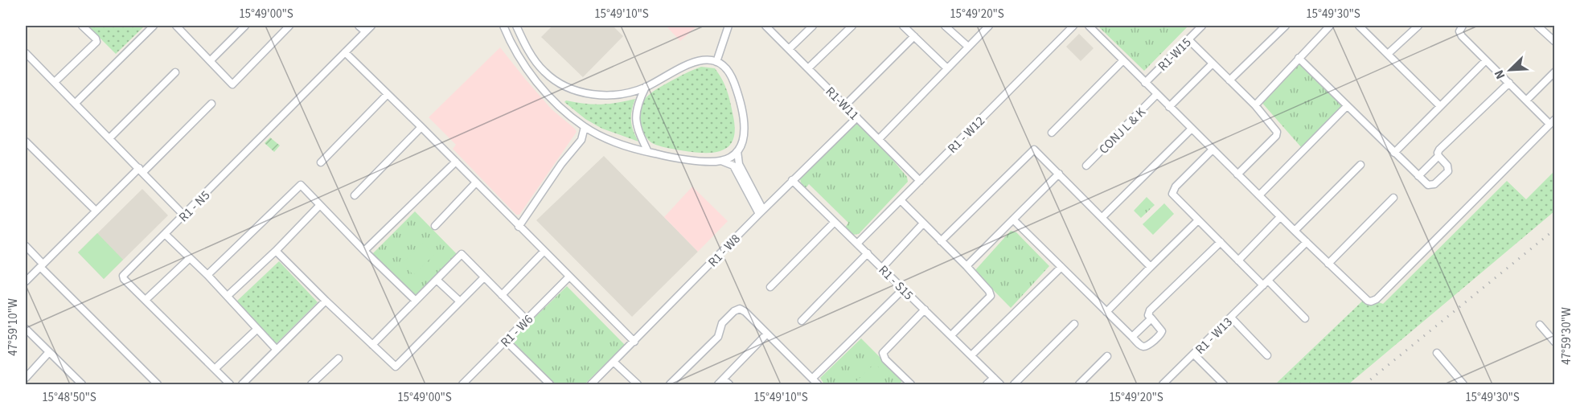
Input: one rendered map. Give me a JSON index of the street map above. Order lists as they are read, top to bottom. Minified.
{"streets":{"street":["R1-W15","R1-W11","CONJ L & K","R1 - W12","R1 - N5","R1 - W8","R1 - S15","R1 - W6","R1 - W13"]},"crossings":[["R1-W11","R1 - W12"],["R1-W11","R1 - W8"],["R1 - W12","R1 - S15"],["R1 - W8","R1 - S15"]],"north":"bottom left","coordinates":["15°49'00\"S","15°49'10\"S","15°49'20\"S","15°49'30\"S","47°59'10\"W","47°59'30\"W","15°48'50\"S"]}
